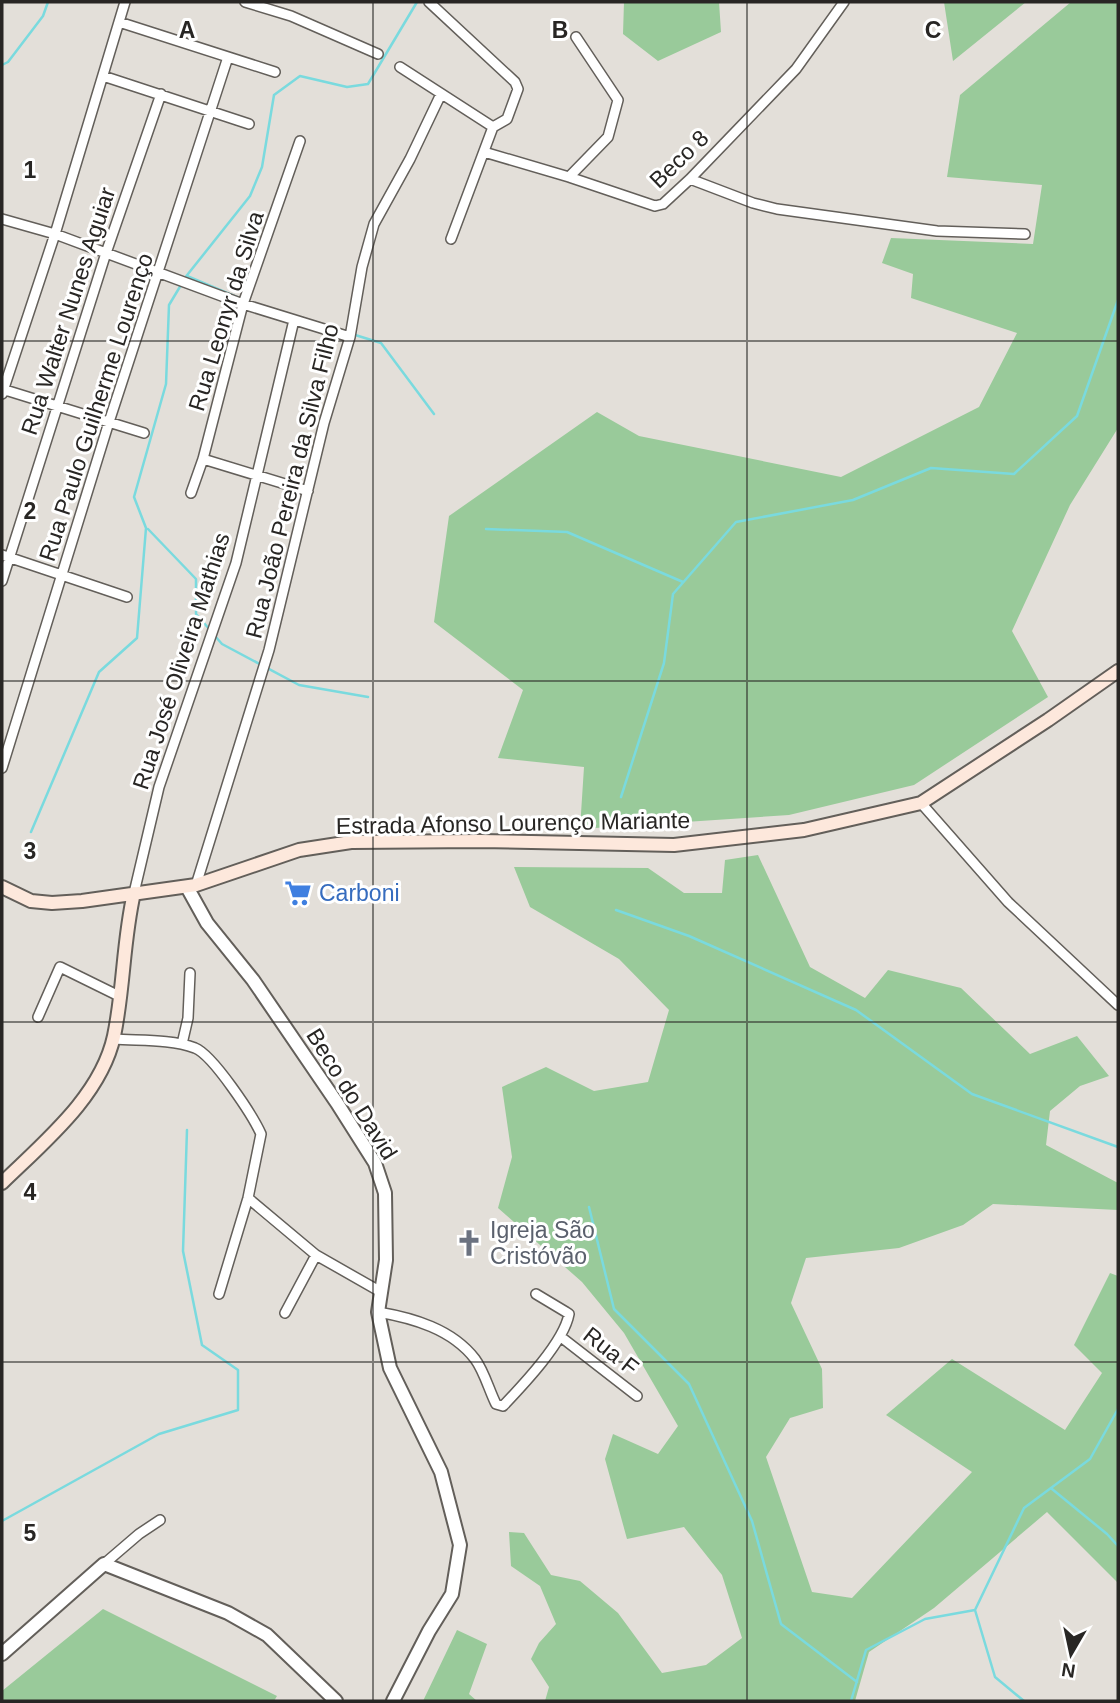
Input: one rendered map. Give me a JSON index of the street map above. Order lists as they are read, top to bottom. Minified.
{"streets":{"main road":["Estrada Afonso Lourenço Mariante"],"street":["Beco 8","Rua Walter Nunes Aguiar","Rua Leonyr da Silva","Rua Paulo Guilherme Lourenço","Rua João Pereira da Silva Filho","Rua José Oliveira Mathias","Beco do David","Rua F"]},"crossings":[["Rua João Pereira da Silva Filho","Estrada Afonso Lourenço Mariante"],["Rua João Pereira da Silva Filho","Beco do David"],["Rua José Oliveira Mathias","Estrada Afonso Lourenço Mariante"],["Estrada Afonso Lourenço Mariante","Beco do David"]],"places":{"supermarket":["Carboni"],"church":["Igreja São Cristóvão"]},"north":"bottom","grid":{"columns":["A","B","C"],"rows":["1","2","3","4","5"]}}
